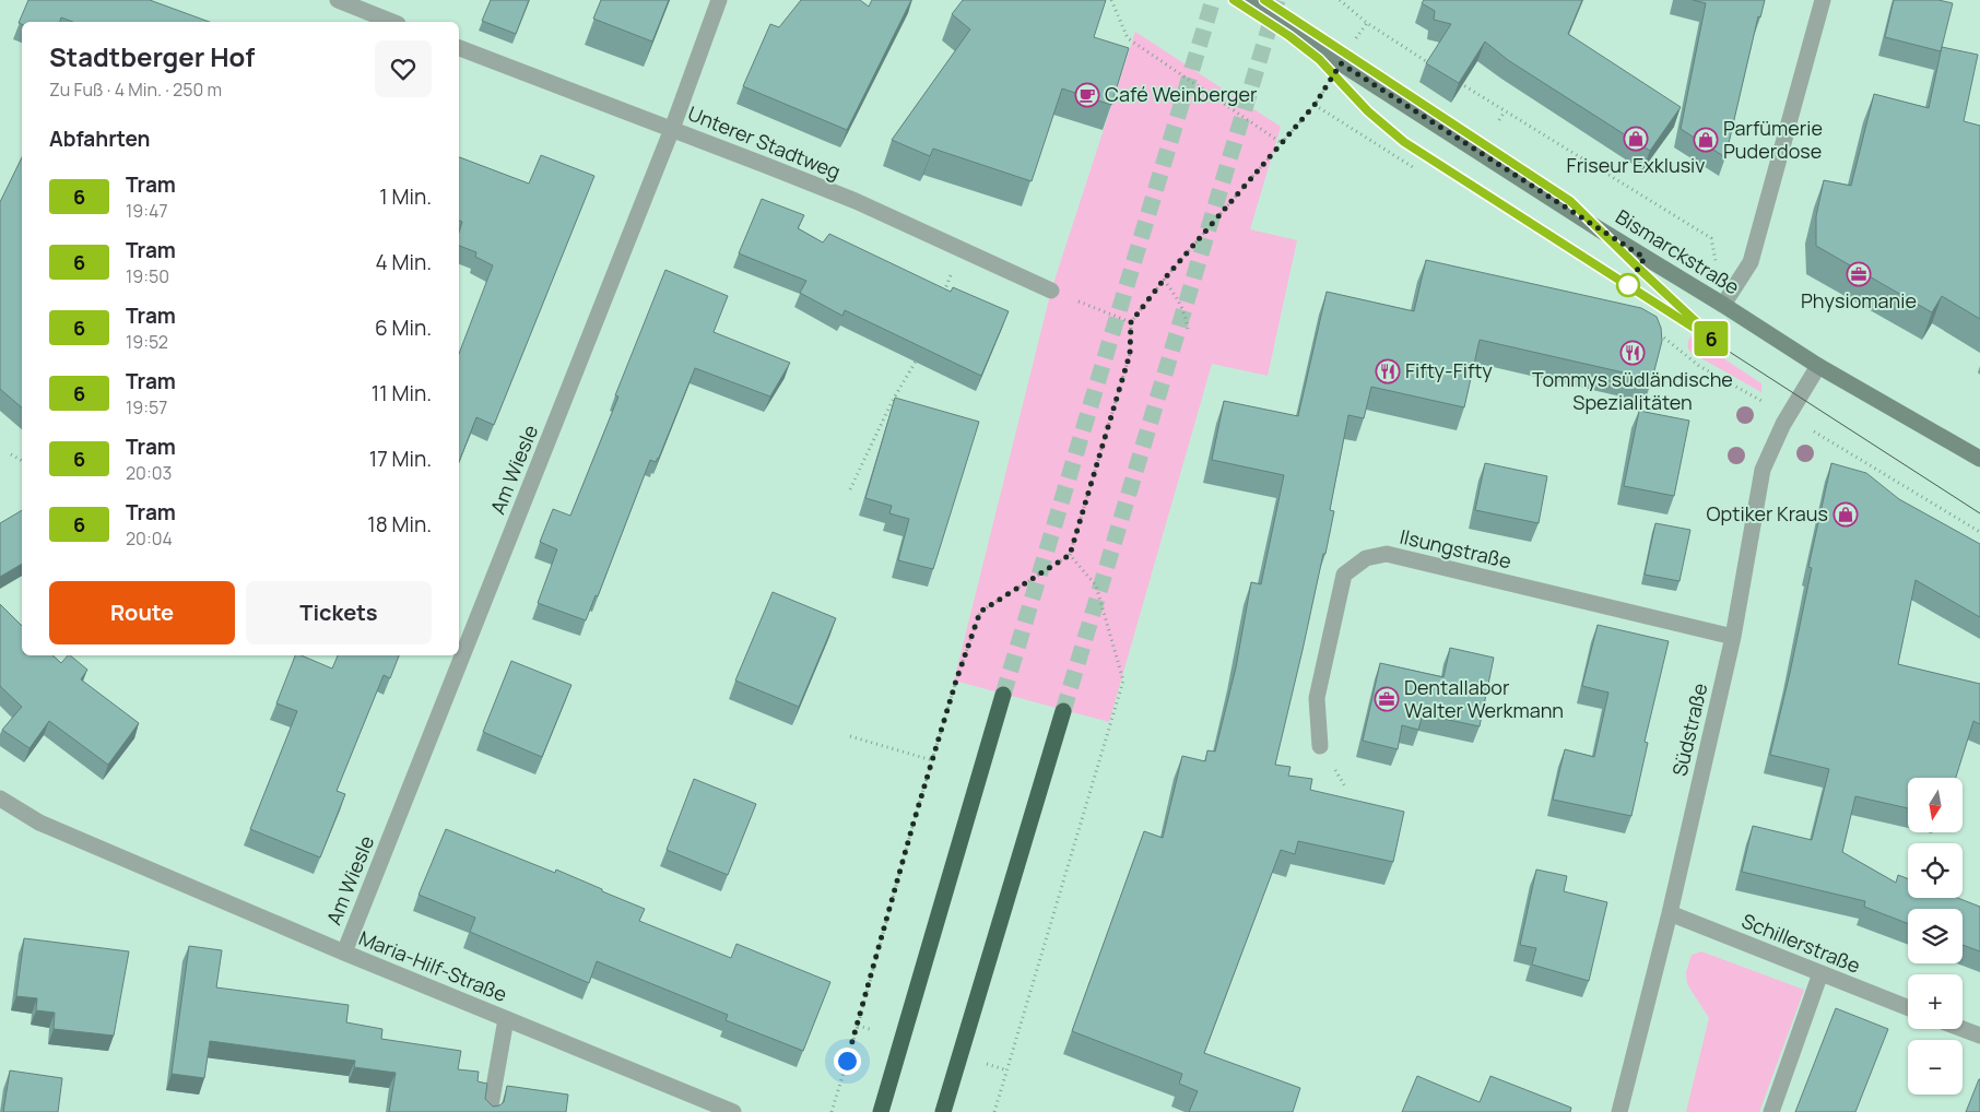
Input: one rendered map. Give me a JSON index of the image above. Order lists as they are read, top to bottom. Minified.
{"streets":{"street":["Unterer Stadtweg","Bismarckstraße","Am Wiesle","Ilsungstraße","Südstraße","Schillerstraße","Maria-Hilf-Straße"]},"crossings":[["Unterer Stadtweg","Am Wiesle"],["Bismarckstraße","Südstraße"],["Am Wiesle","Maria-Hilf-Straße"],["Ilsungstraße","Südstraße"],["Südstraße","Schillerstraße"]],"places":{"cafe":["Café Weinberger"],"shop":["Friseur Exklusiv","Parfümerie Puderdose","Optiker Kraus"],"office":["Physiomanie","Dentallabor Walter Werkmann"],"restaurant":["Tommys südländische Spezialitäten","Fifty-Fifty"]},"lines":["tram line 6"],"north":"bottom","page":{"on_map":"6","heading":[["Stadtberger Hof","Zu Fuß · 4 Min. · 250 m"],"Abfahrten"],"list":[{"mark":"6","name":"Tram","note":"19:47","value":"1 Min."},{"mark":"6","name":"Tram","note":"19:50","value":"4 Min."},{"mark":"6","name":"Tram","note":"19:52","value":"6 Min."},{"mark":"6","name":"Tram","note":"19:57","value":"11 Min."},{"mark":"6","name":"Tram","note":"20:03","value":"17 Min."},{"mark":"6","name":"Tram","note":"20:04","value":"18 Min."}],"buttons":["Route","Tickets"],"map_buttons":["+","−"]}}
